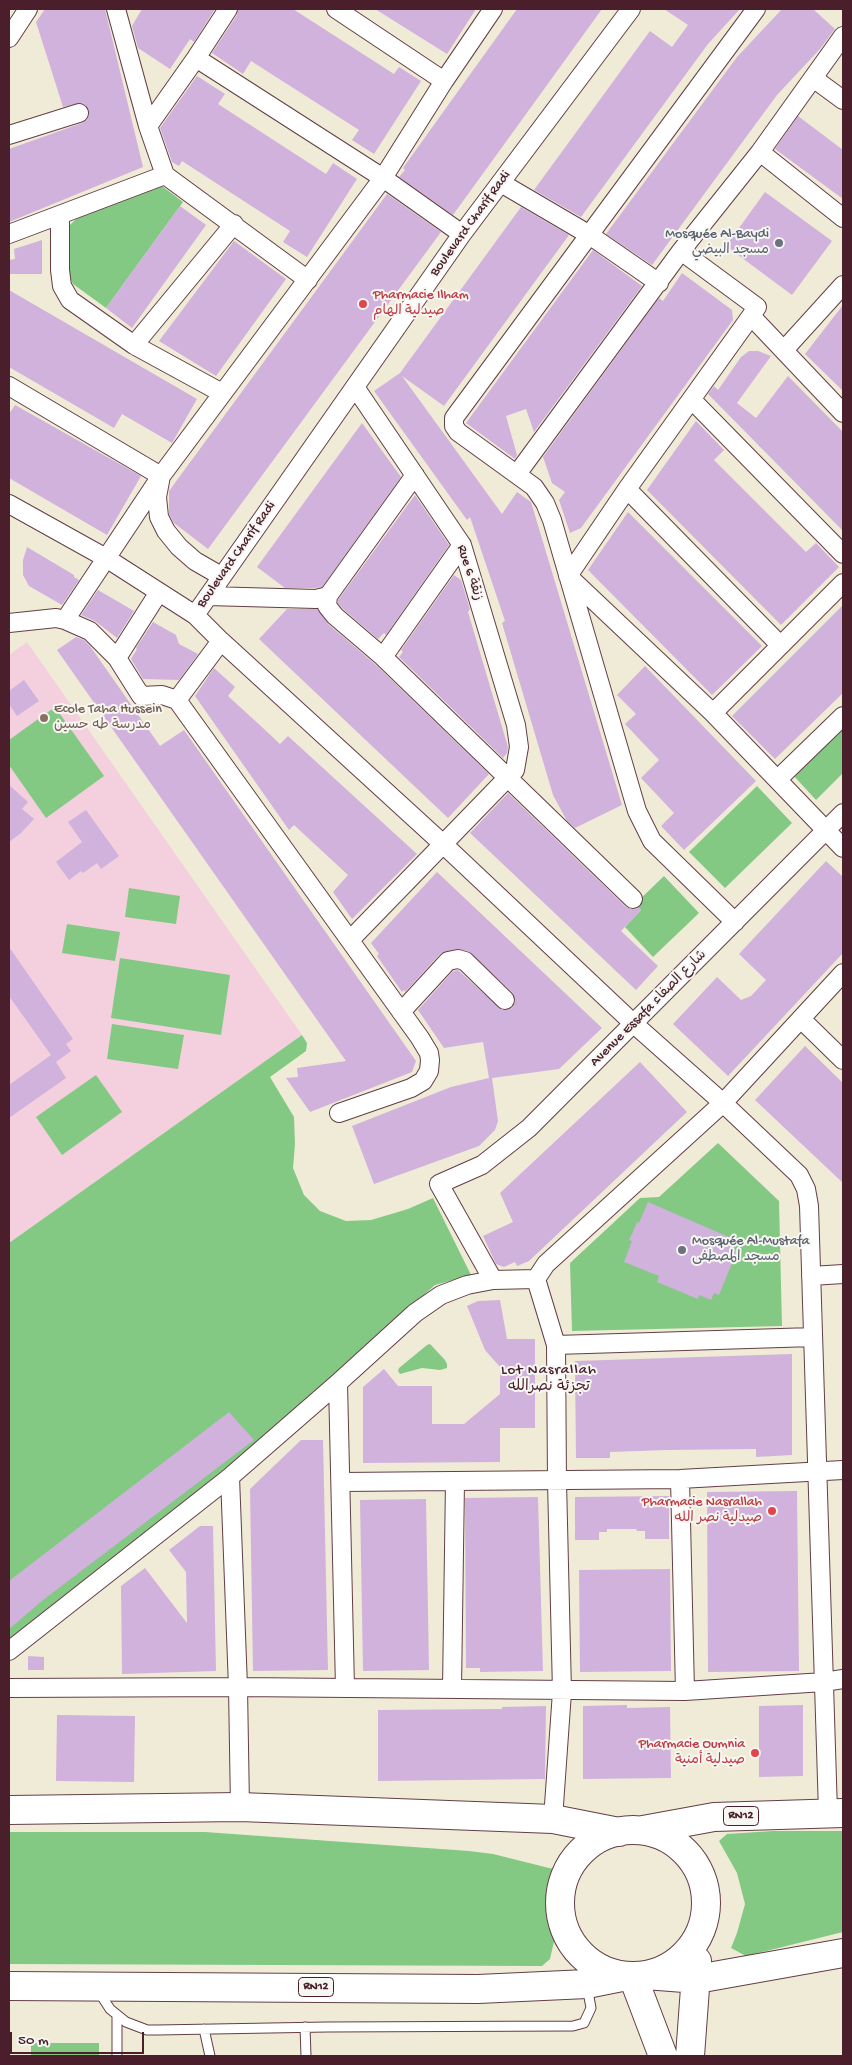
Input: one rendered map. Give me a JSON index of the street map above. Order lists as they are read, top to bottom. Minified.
{"streets":{"main road":["RN12"],"street":["Boulevard Charif Radi","Rue 6 زنقة","Avenue Essafa شارع الصفاء"]},"crossings":[["Boulevard Charif Radi","Rue 6 زنقة"]],"districts":["Lot Nasrallah تجزئة نصرالله"],"places":["Mosquée Al-Baydi مسجد البيضي","Pharmacie Ilham صيدلية الهام","Ecole Taha Hussein مدرسة طه حسين","Mosquée Al-Mustafa مسجد المصطفى","Pharmacie Nasrallah صيدلية نصر الله","Pharmacie Oumnia صيدلية أمنية"],"scale_bar":"50 m"}
